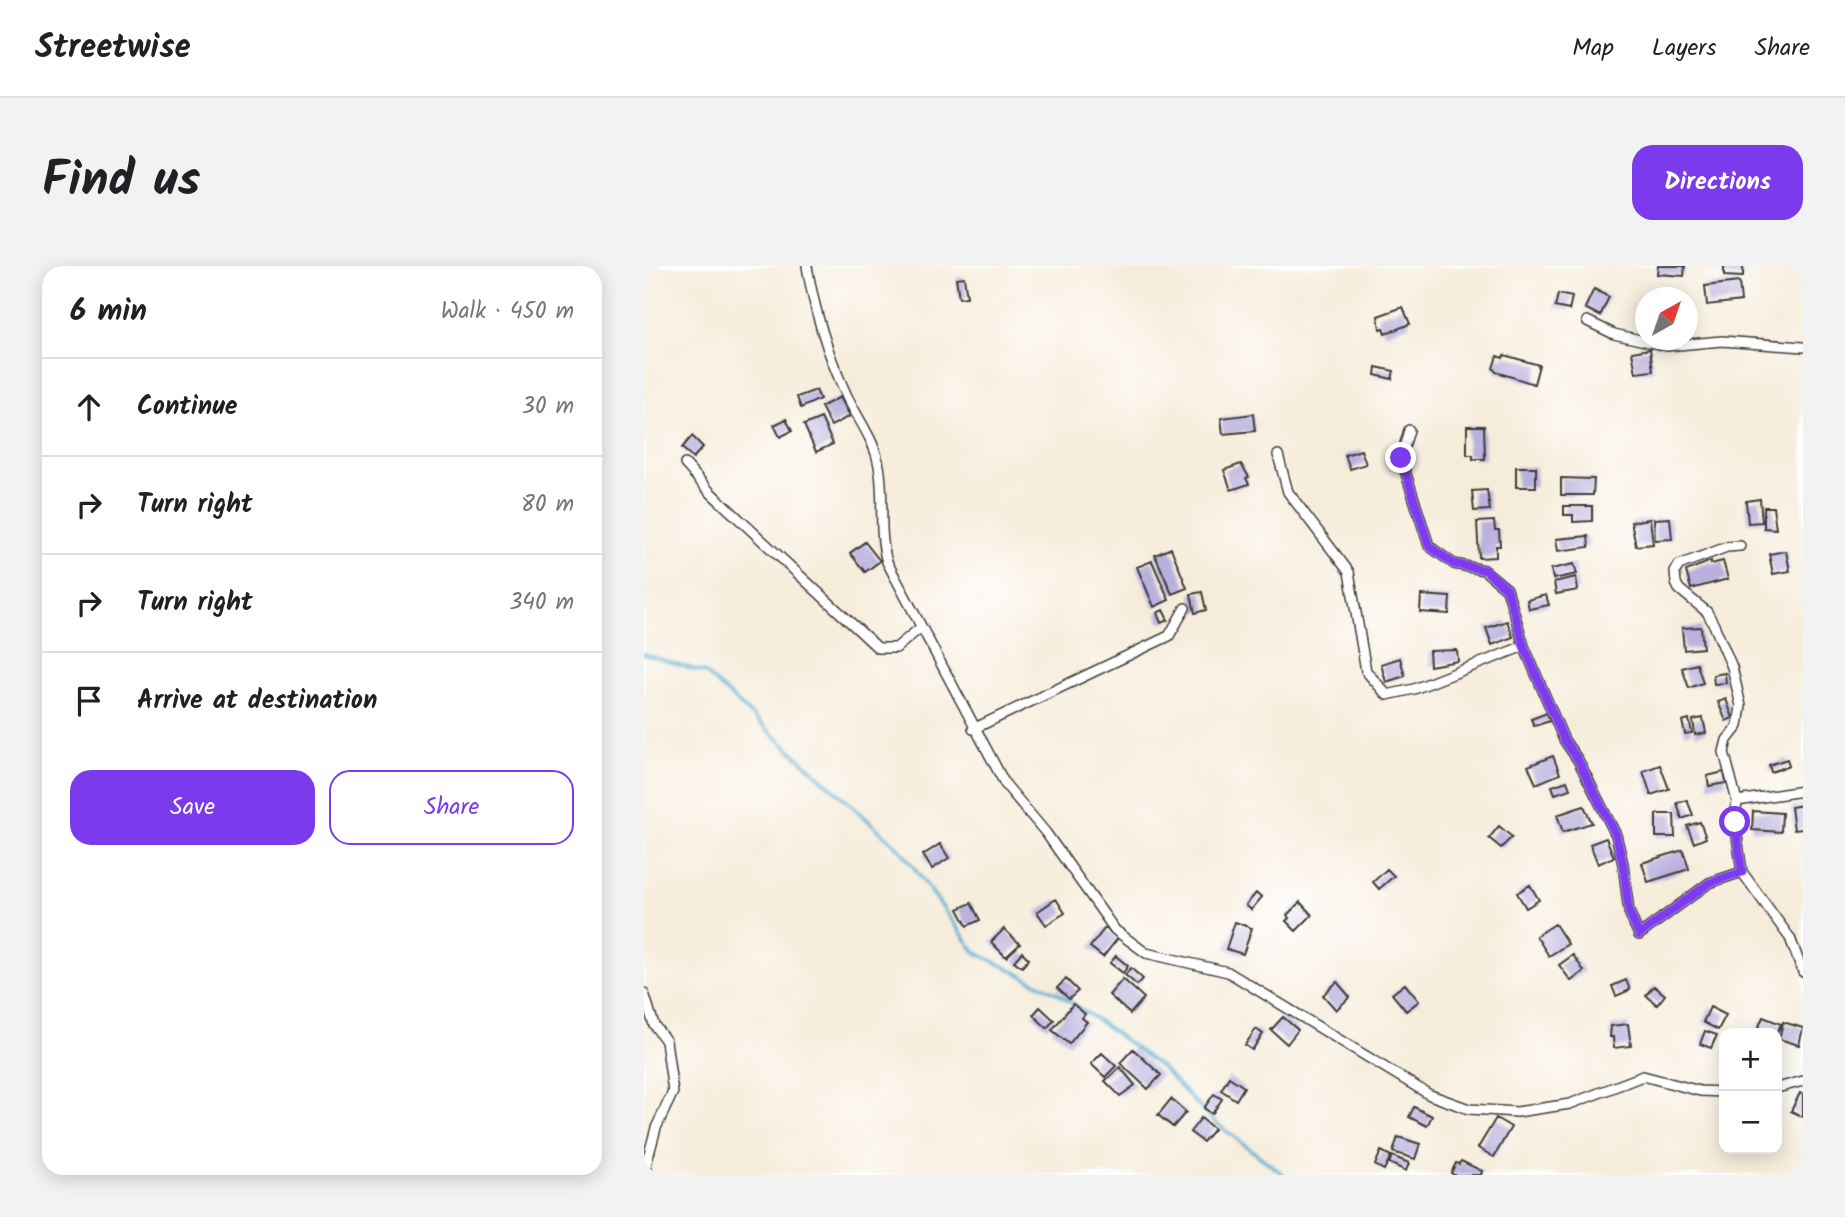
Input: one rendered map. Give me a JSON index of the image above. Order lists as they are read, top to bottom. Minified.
{"north":"top right","page":{"header":"Streetwise","nav":["Map","Layers","Share"],"title":"Find us","buttons":["Directions",["Save","Share"]],"heading":["6 min","Walk · 450 m"],"list":[["Continue","30 m"],["Turn right","80 m"],["Turn right","340 m"],"Arrive at destination"],"map_buttons":["+","−"]}}
